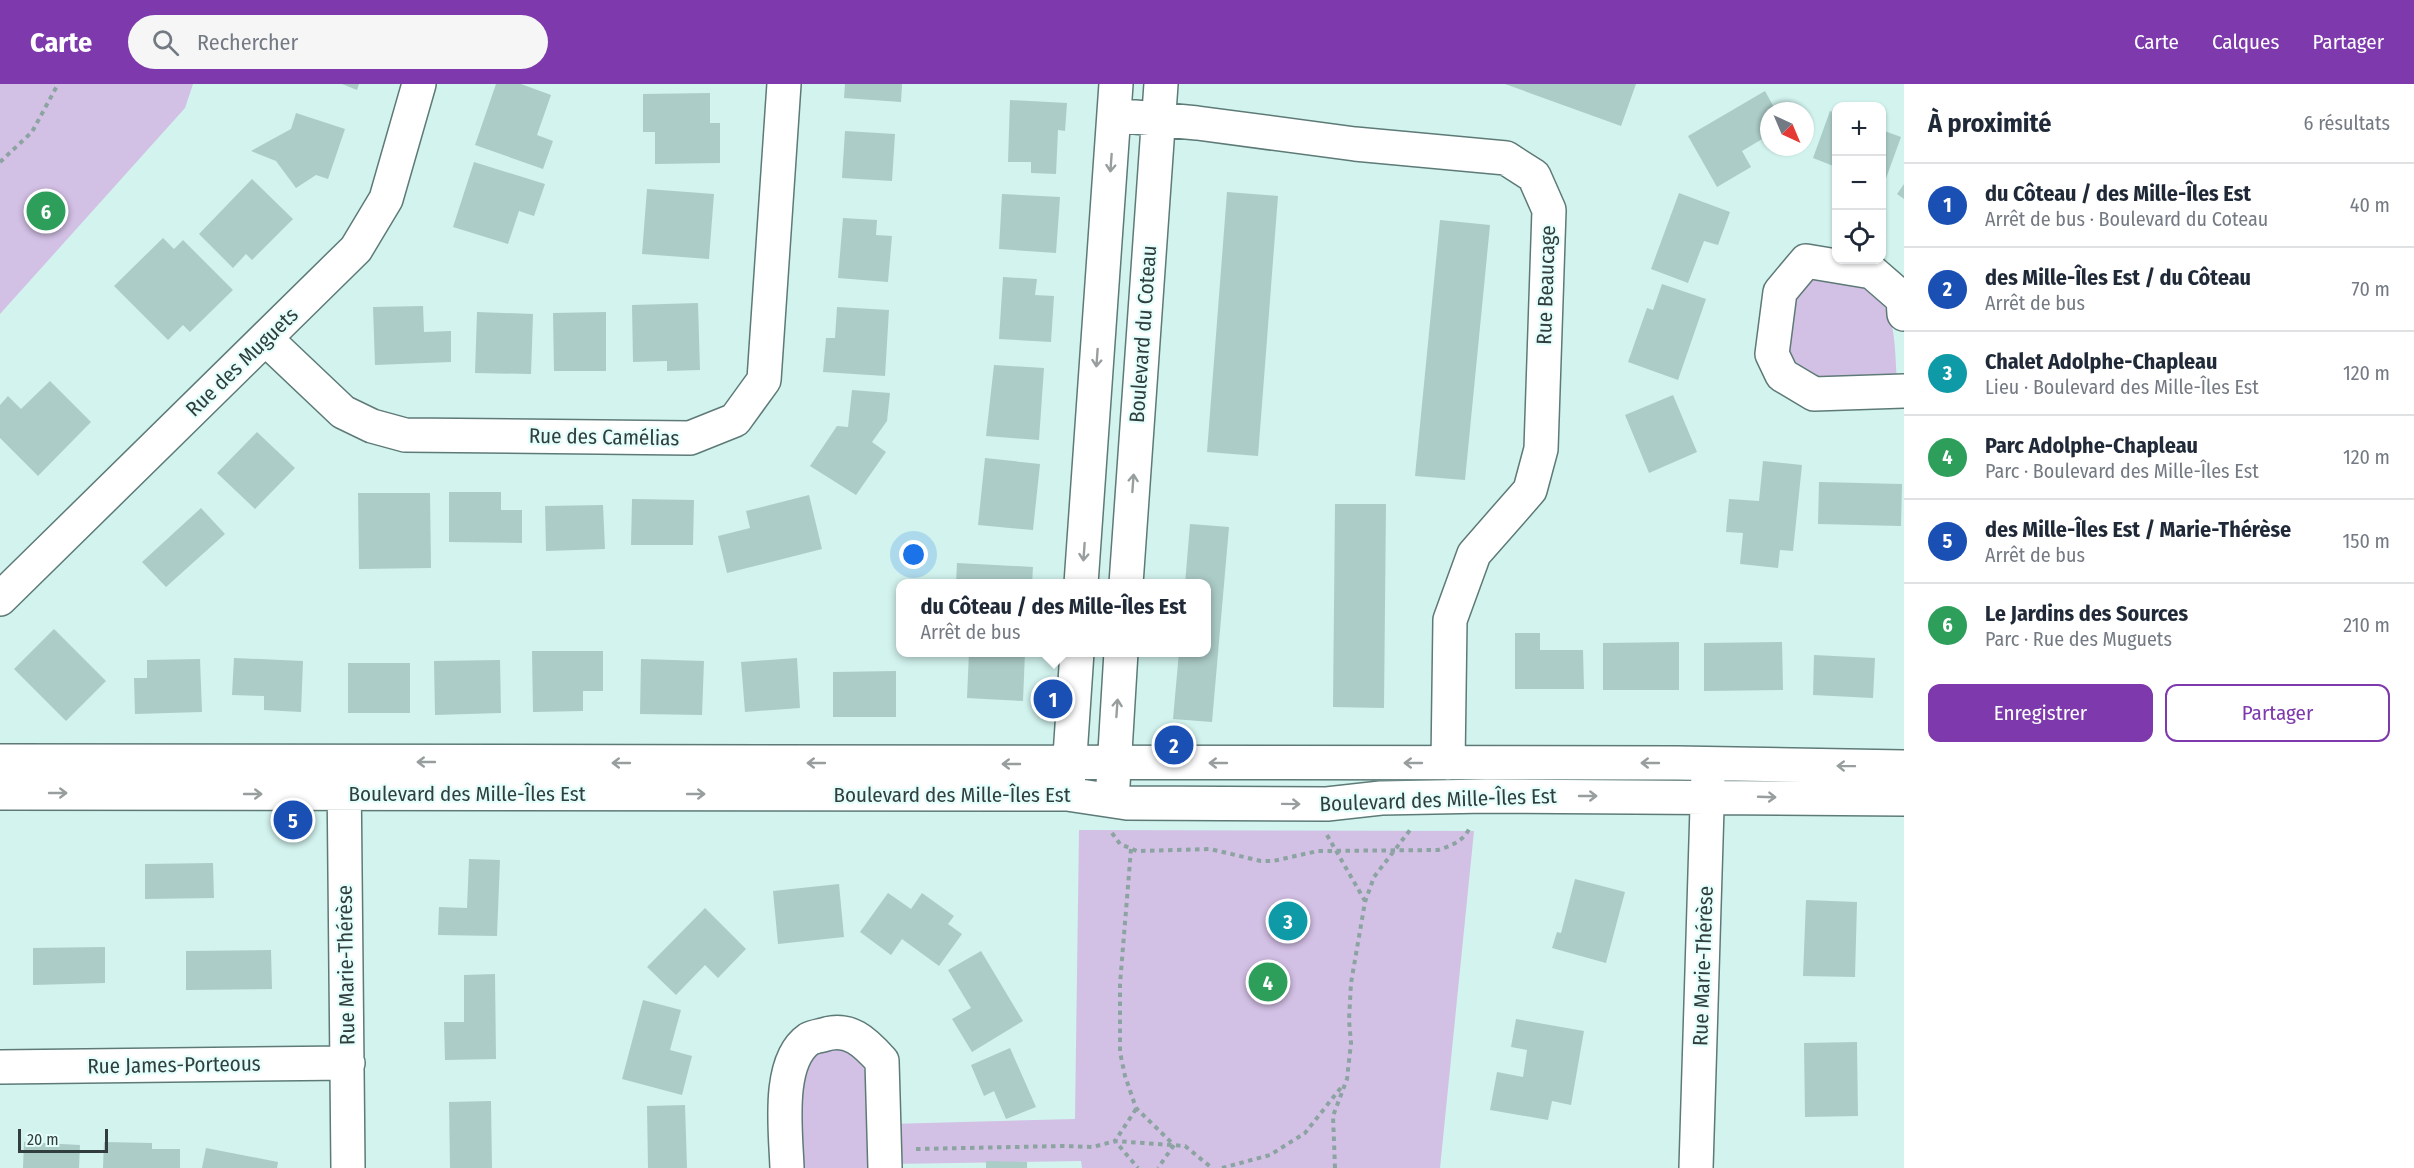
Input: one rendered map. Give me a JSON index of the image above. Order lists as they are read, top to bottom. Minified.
{"streets":{"street":["Rue Beaucage","Boulevard du Coteau","Rue des Muguets","Rue des Camélias","Boulevard des Mille-Îles Est","Rue Marie-Thérèse","Rue James-Porteous"]},"crossings":[["Rue Beaucage","Boulevard du Coteau"],["Rue Beaucage","Boulevard des Mille-Îles Est"],["Rue des Muguets","Rue des Camélias"],["Boulevard des Mille-Îles Est","Rue Marie-Thérèse"],["Rue Marie-Thérèse","Rue James-Porteous"]],"scale_bar":"20 m","north":"bottom right","page":{"header":"Carte","search":"Rechercher","nav":["Carte","Calques","Partager"],"heading":["À proximité","6 résultats"],"map_buttons":["+","−"],"list":[{"mark":"1","name":"du Côteau / des Mille-Îles Est","note":"Arrêt de bus · Boulevard du Coteau","value":"40 m"},{"mark":"2","name":"des Mille-Îles Est / du Côteau","note":"Arrêt de bus","value":"70 m"},{"mark":"3","name":"Chalet Adolphe-Chapleau","note":"Lieu · Boulevard des Mille-Îles Est","value":"120 m"},{"mark":"4","name":"Parc Adolphe-Chapleau","note":"Parc · Boulevard des Mille-Îles Est","value":"120 m"},{"mark":"5","name":"des Mille-Îles Est / Marie-Thérèse","note":"Arrêt de bus","value":"150 m"},{"mark":"6","name":"Le Jardins des Sources","note":"Parc · Rue des Muguets","value":"210 m"}],"pins":["6","1","2","5","3","4"],"popup":["du Côteau / des Mille-Îles Est","Arrêt de bus"],"buttons":["Enregistrer","Partager"],"scale":"20 m"}}
